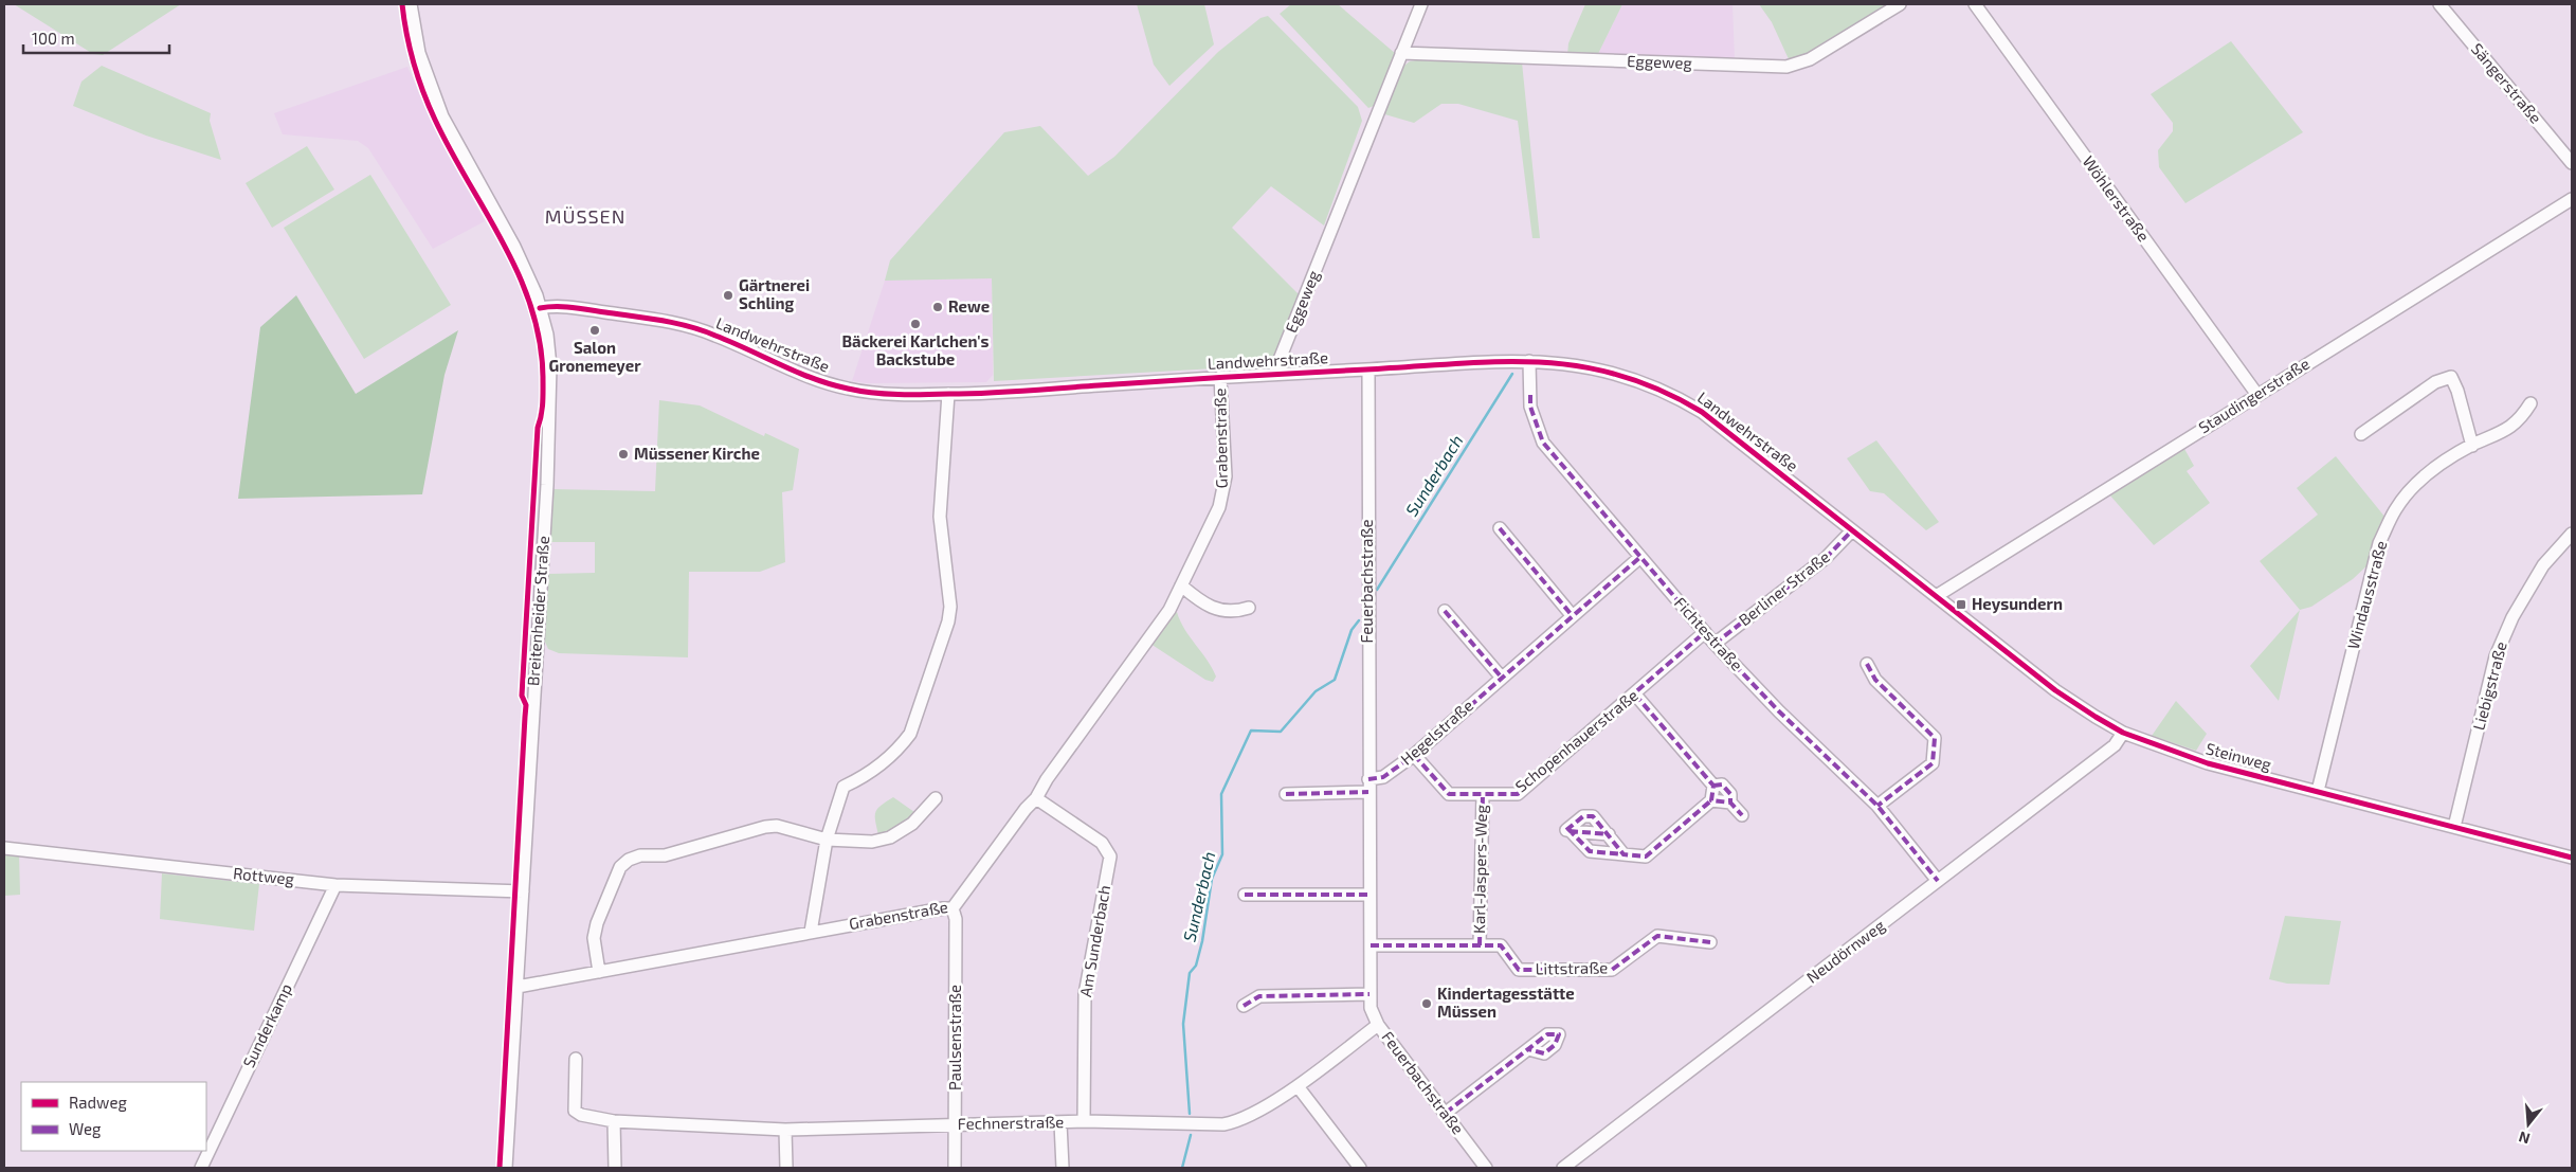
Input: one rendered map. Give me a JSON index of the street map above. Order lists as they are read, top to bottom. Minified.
{"streets":{"street":["Eggeweg","Sängerstraße","Wöhlerstraße","Landwehrstraße","Staudingerstraße","Grabenstraße","Feuerbachstraße","Berliner Straße","Windausstraße","Breitenheider Straße","Fichtestraße","Liebigstraße","Hegelstraße","Schopenhauerstraße","Steinweg","Karl-Jaspers-Weg","Rottweg","Am Sunderbach","Neudörnweg","Littstraße","Sunderkamp","Paulsenstraße","Fechnerstraße"]},"crossings":[["Eggeweg","Landwehrstraße"],["Wöhlerstraße","Staudingerstraße"],["Landwehrstraße","Staudingerstraße"],["Landwehrstraße","Grabenstraße"],["Landwehrstraße","Feuerbachstraße"],["Landwehrstraße","Berliner Straße"],["Landwehrstraße","Breitenheider Straße"],["Landwehrstraße","Fichtestraße"],["Landwehrstraße","Steinweg"],["Staudingerstraße","Steinweg"],["Grabenstraße","Breitenheider Straße"],["Grabenstraße","Am Sunderbach"],["Grabenstraße","Paulsenstraße"],["Feuerbachstraße","Hegelstraße"],["Feuerbachstraße","Littstraße"],["Feuerbachstraße","Fechnerstraße"],["Berliner Straße","Fichtestraße"],["Windausstraße","Steinweg"],["Breitenheider Straße","Rottweg"],["Fichtestraße","Hegelstraße"],["Fichtestraße","Schopenhauerstraße"],["Fichtestraße","Neudörnweg"],["Liebigstraße","Steinweg"],["Hegelstraße","Schopenhauerstraße"],["Schopenhauerstraße","Karl-Jaspers-Weg"],["Steinweg","Neudörnweg"],["Karl-Jaspers-Weg","Littstraße"],["Rottweg","Sunderkamp"],["Am Sunderbach","Fechnerstraße"],["Paulsenstraße","Fechnerstraße"]],"districts":["MÜSSEN"],"water":["Sunderbach"],"places":{"other":["Gärtnerei Schling","Rewe","Bäckerei Karlchen's Backstube","Salon Gronemeyer","Müssener Kirche","Kindertagesstätte Müssen"],"transit":["Heysundern"]},"legend":["Radweg","Weg"],"scale_bar":"100 m","north":"bottom"}
